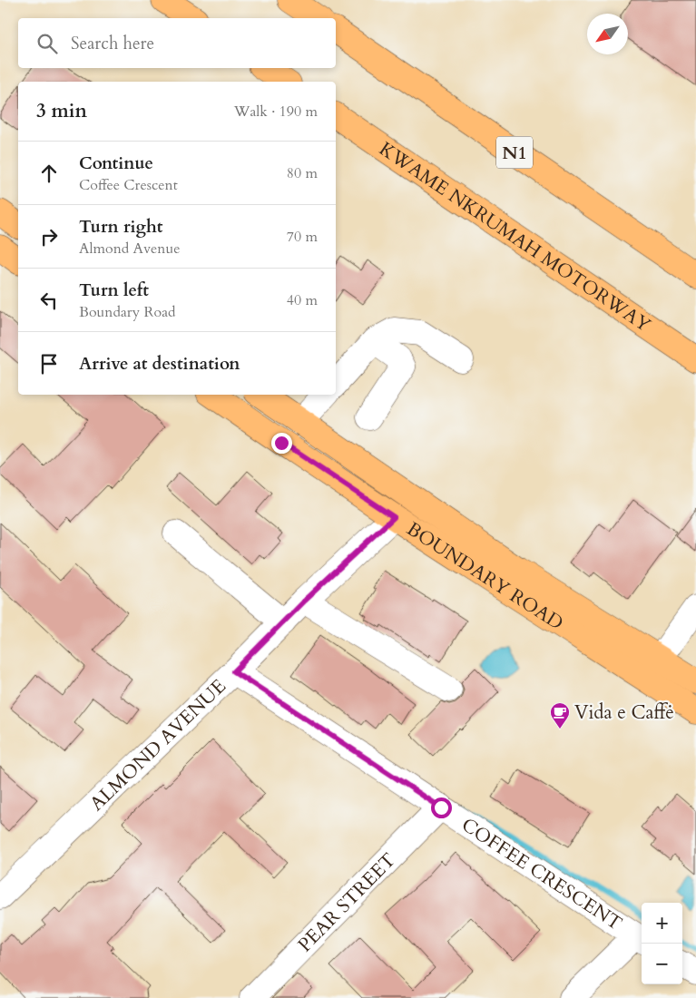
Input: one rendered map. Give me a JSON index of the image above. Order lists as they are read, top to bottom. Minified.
{"streets":{"main road":["N1","KWAME NKRUMAH MOTORWAY","BOUNDARY ROAD"],"street":["ALMOND AVENUE","COFFEE CRESCENT","PEAR STREET"]},"crossings":[["BOUNDARY ROAD","ALMOND AVENUE"],["ALMOND AVENUE","COFFEE CRESCENT"],["COFFEE CRESCENT","PEAR STREET"]],"places":{"cafe":["Vida e Caffė"]},"north":"bottom left","page":{"search":"Search here","heading":["3 min","Walk · 190 m"],"list":[["Continue","Coffee Crescent","80 m"],["Turn right","Almond Avenue","70 m"],["Turn left","Boundary Road","40 m"],"Arrive at destination"],"map_buttons":["+","−"]}}
